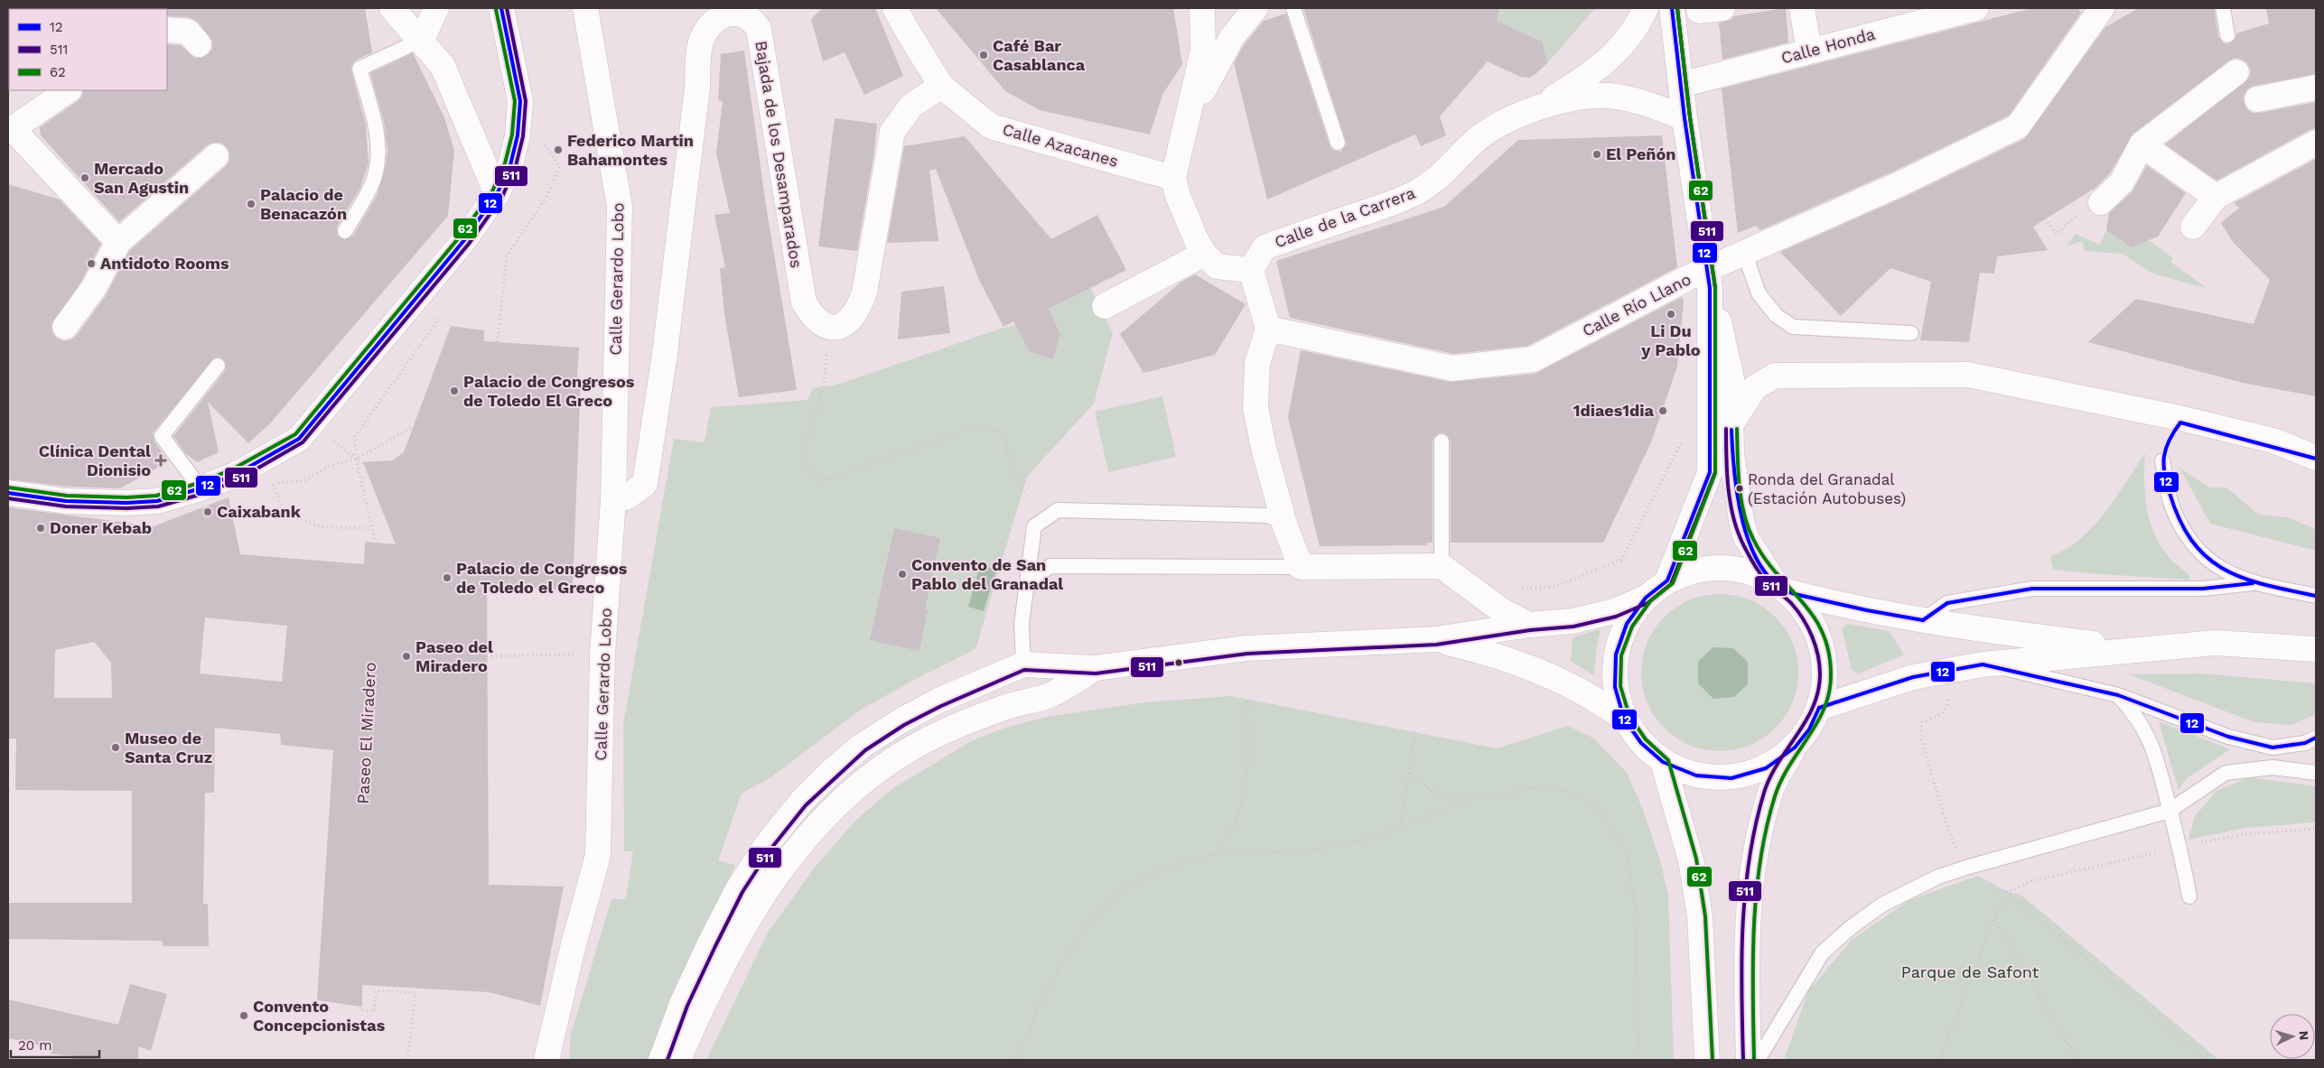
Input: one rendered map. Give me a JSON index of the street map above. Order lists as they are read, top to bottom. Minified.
{"streets":{"street":["Calle Honda","Calle Azacanes","Bajada de los Desamparados","Calle de la Carrera","Calle Gerardo Lobo","Calle Río Llano"],"path":["Paseo El Miradero"]},"crossings":[["Calle Azacanes","Bajada de los Desamparados"],["Bajada de los Desamparados","Calle Gerardo Lobo"]],"parks":["Parque de Safont"],"places":{"other":["Café Bar Casablanca","Federico Martin Bahamontes","El Peñón","Mercado San Agustin","Palacio de Benacazón","Antidoto Rooms","Li Du y Pablo","Palacio de Congresos de Toledo El Greco","1diaes1dia","Ronda del Granadal (Estación Autobuses)","Caixabank","Doner Kebab","Convento de San Pablo del Granadal","Palacio de Congresos de Toledo el Greco","Paseo del Miradero","Museo de Santa Cruz","Convento Concepcionistas"],"health":["Clínica Dental Dionisio"]},"lines":["transit line 12","transit line 511","transit line 62"],"legend":["12","511","62"],"scale_bar":"20 m","north":"right"}
